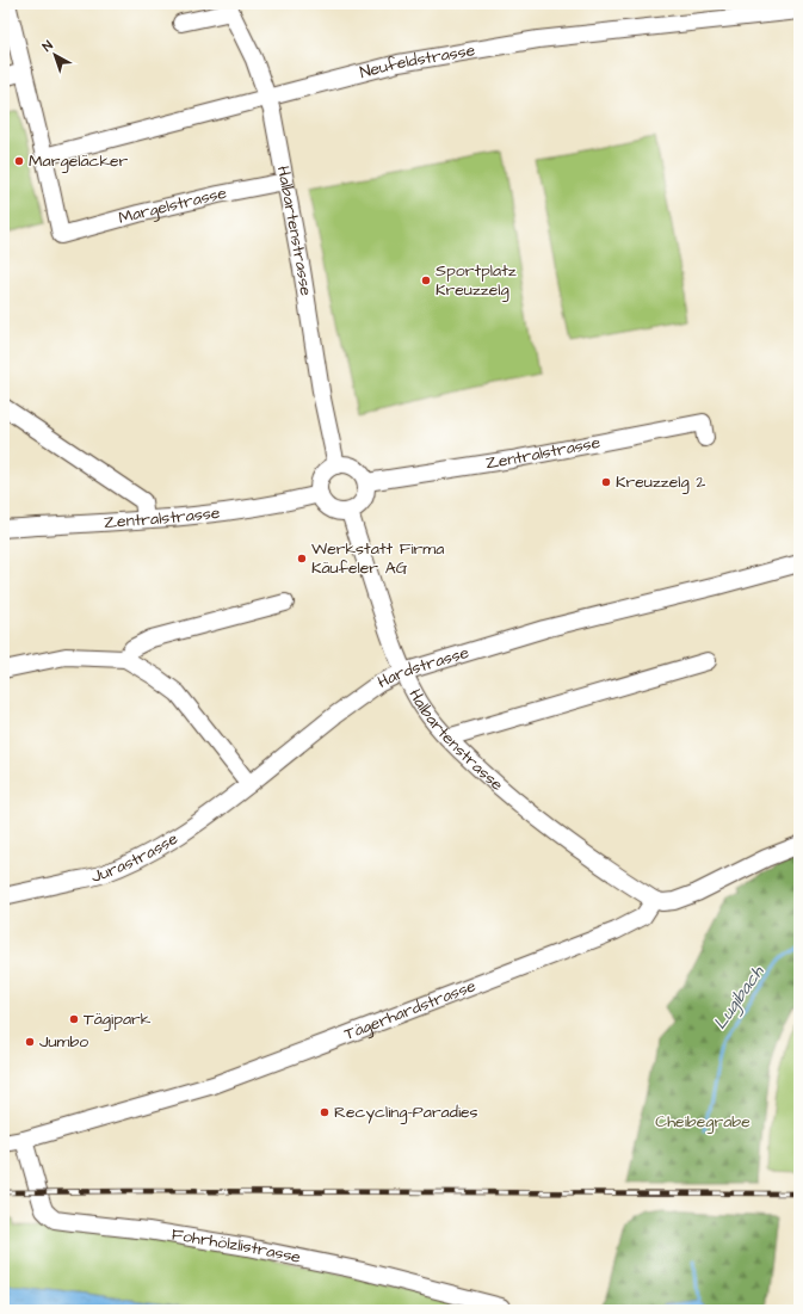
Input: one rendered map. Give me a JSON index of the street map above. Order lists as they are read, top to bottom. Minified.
{"streets":{"street":["Neufeldstrasse","Margelstrasse","Halbartenstrasse","Zentralstrasse","Hardstrasse","Jurastrasse","Tägerhardstrasse","Fohrhölzlistrasse"]},"crossings":[["Neufeldstrasse","Margelstrasse"],["Neufeldstrasse","Halbartenstrasse"],["Margelstrasse","Halbartenstrasse"],["Halbartenstrasse","Zentralstrasse"],["Halbartenstrasse","Hardstrasse"],["Halbartenstrasse","Tägerhardstrasse"],["Hardstrasse","Jurastrasse"],["Tägerhardstrasse","Fohrhölzlistrasse"]],"water":["Lugibach"],"parks":["Cheibegrabe"],"places":["Margeläcker","Sportplatz Kreuzzelg","Kreuzzelg 2","Werkstatt Firma Käufeler AG","Tägipark","Jumbo","Recycling-Paradies"],"north":"top left"}
